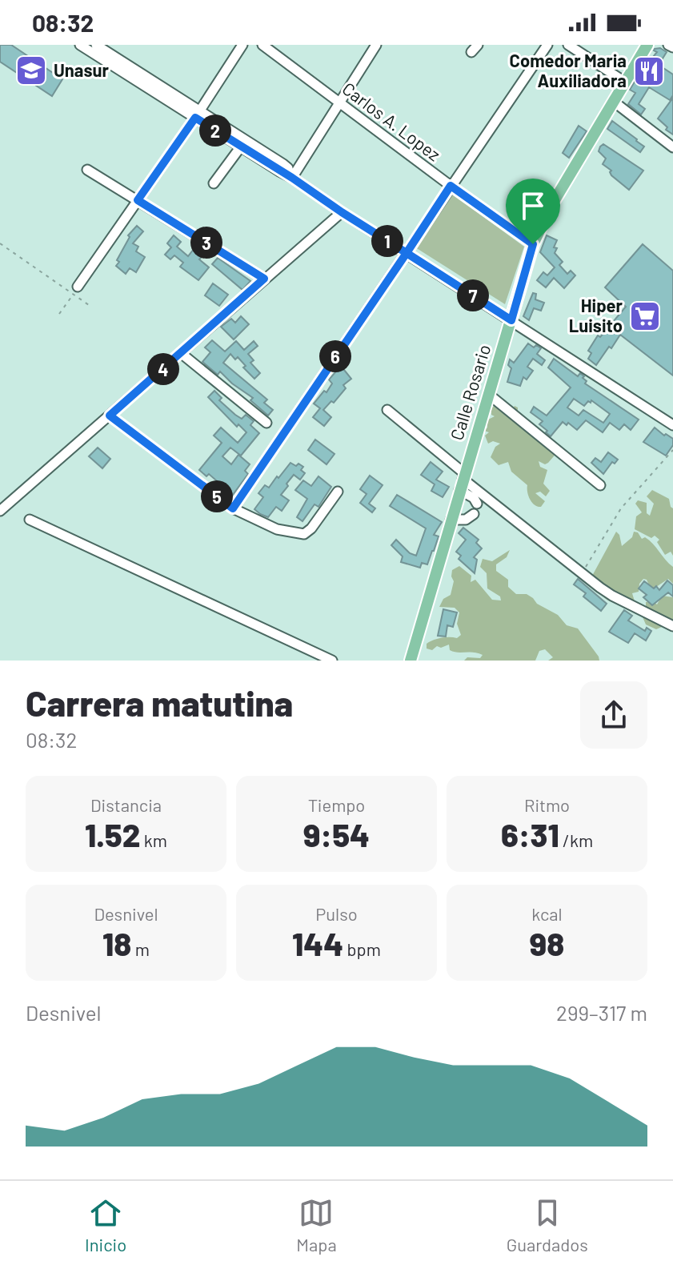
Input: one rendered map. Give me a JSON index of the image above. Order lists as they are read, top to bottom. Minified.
{"streets":{"main road":["Calle Rosario"],"street":["Carlos A. Lopez"]},"crossings":[["Carlos A. Lopez","Calle Rosario"]],"places":{"school or university":["Unasur"],"restaurant":["Comedor Maria Auxiliadora"],"supermarket":["Hiper Luisito"]},"page":{"status":"08:32","pins":["2","1","3","7","6","4","5"],"heading":["Carrera matutina","08:32"],"stats":[["Distancia","1.52 km"],["Tiempo","9:54"],["Ritmo","6:31 /km"],["Desnivel","18 m"],["Pulso","144 bpm"],["kcal","98"]],"chart":["Desnivel","299–317 m"],"tabs":["Inicio","Mapa","Guardados"]}}
